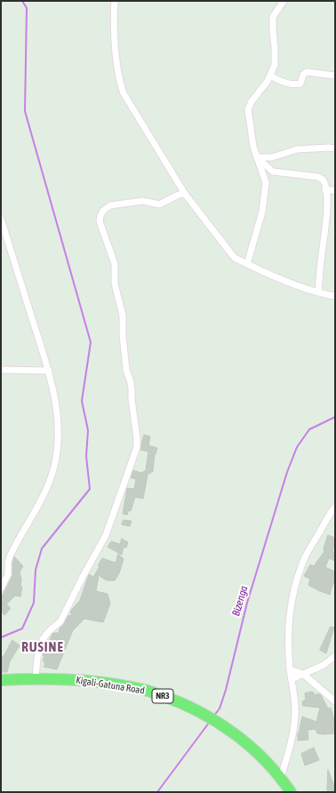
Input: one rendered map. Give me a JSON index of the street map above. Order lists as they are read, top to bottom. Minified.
{"streets":{"highway":["Kigali-Gatuna Road","NR3"]},"districts":["RUSINE"],"water":["Bizenga"]}
